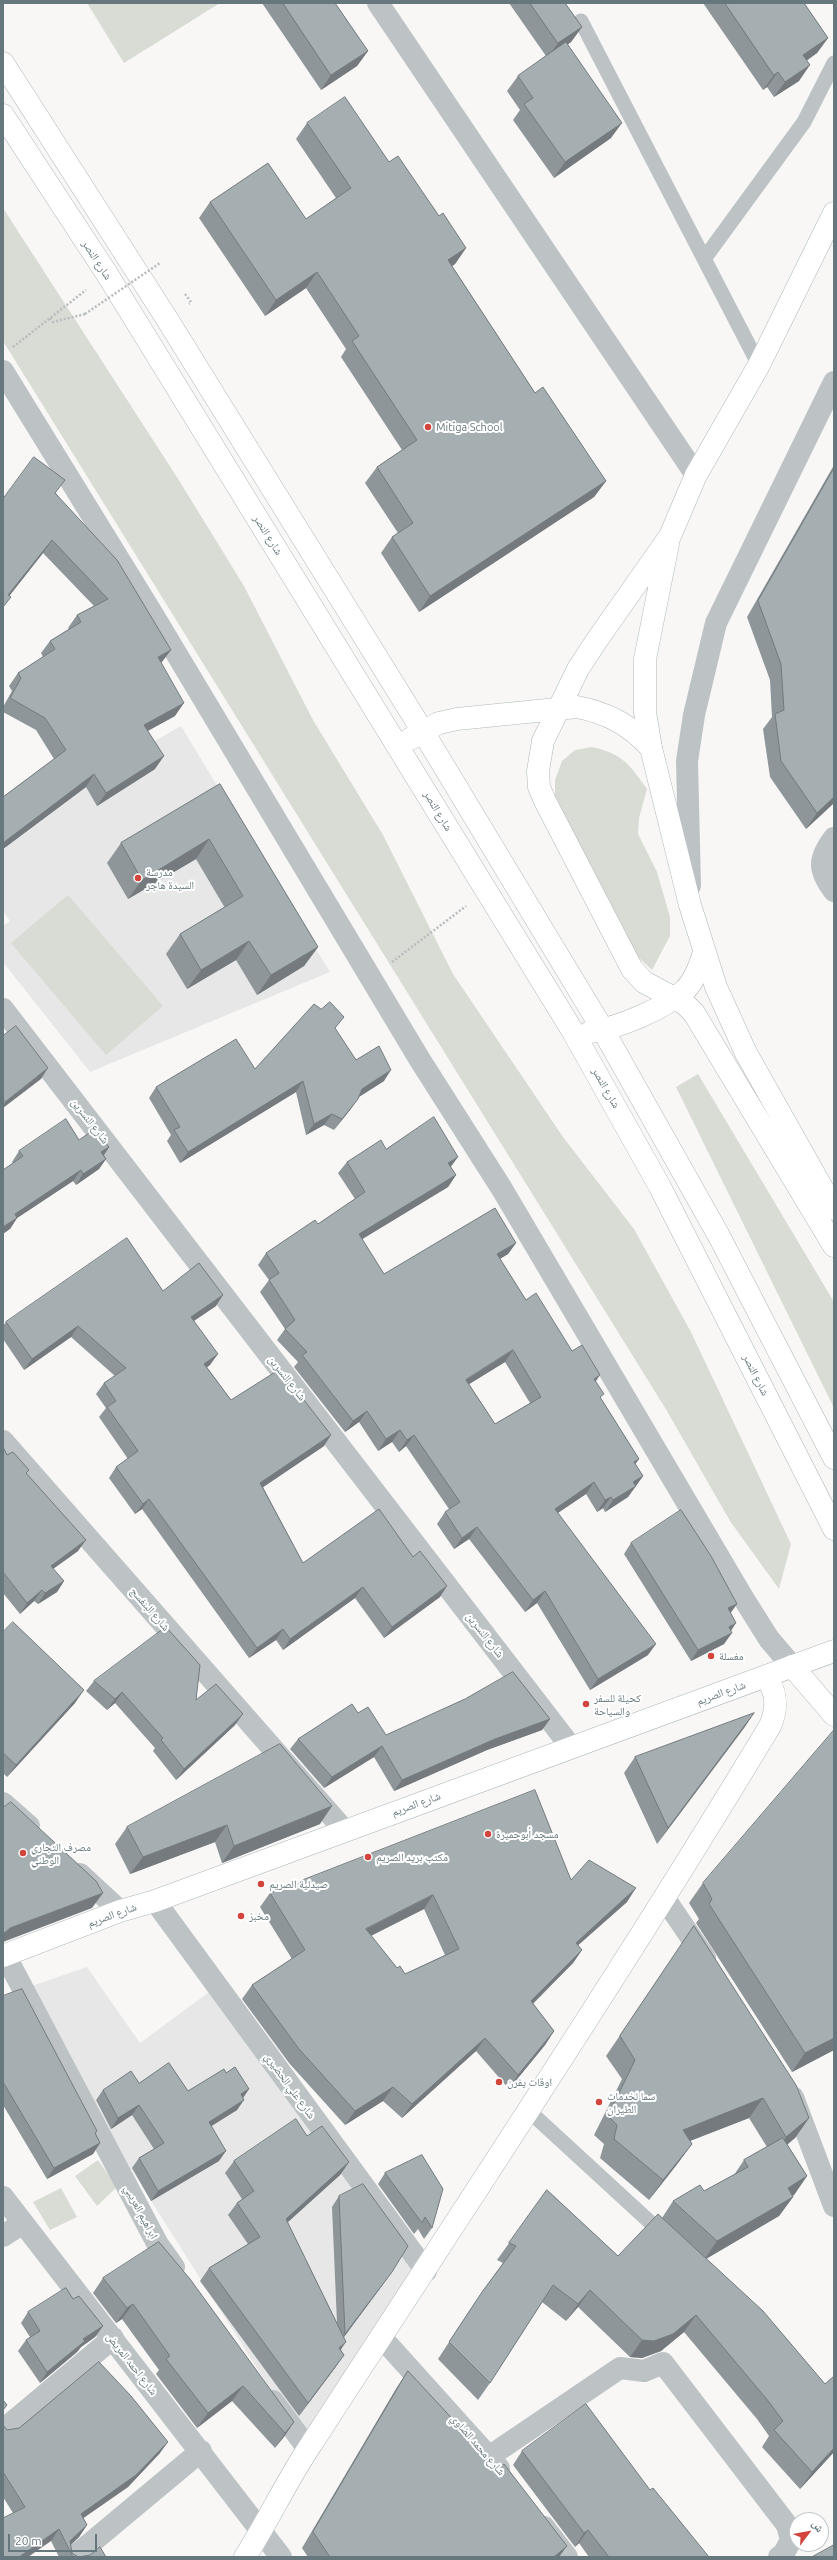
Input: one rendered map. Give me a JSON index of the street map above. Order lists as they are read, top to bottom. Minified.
{"streets":{"main road":["شارع النصر","شارع الصريم"],"street":["شارع النسرين","شارع البنفسج","شارع علي الحضيري","ابراهيم العريبي","شارع احمد المريض","شارع محمد الضاوي"]},"crossings":[["شارع النسرين","شارع الصريم"],["شارع البنفسج","شارع الصريم"],["شارع الصريم","شارع علي الحضيري"],["شارع الصريم","ابراهيم العريبي"]],"places":["Mitiga School","مدرسة السيدة هاجر","مغسلة","كحيلة للسفر والسياحة","مسجد أبوحميرة","مصرف التجاري الوطني","مكتب بريد الصريم","صيدلية الصريم","مخبز","اوقات يفرن","سما لخدمات الطيران"],"scale_bar":"20 m","north":"top right"}
